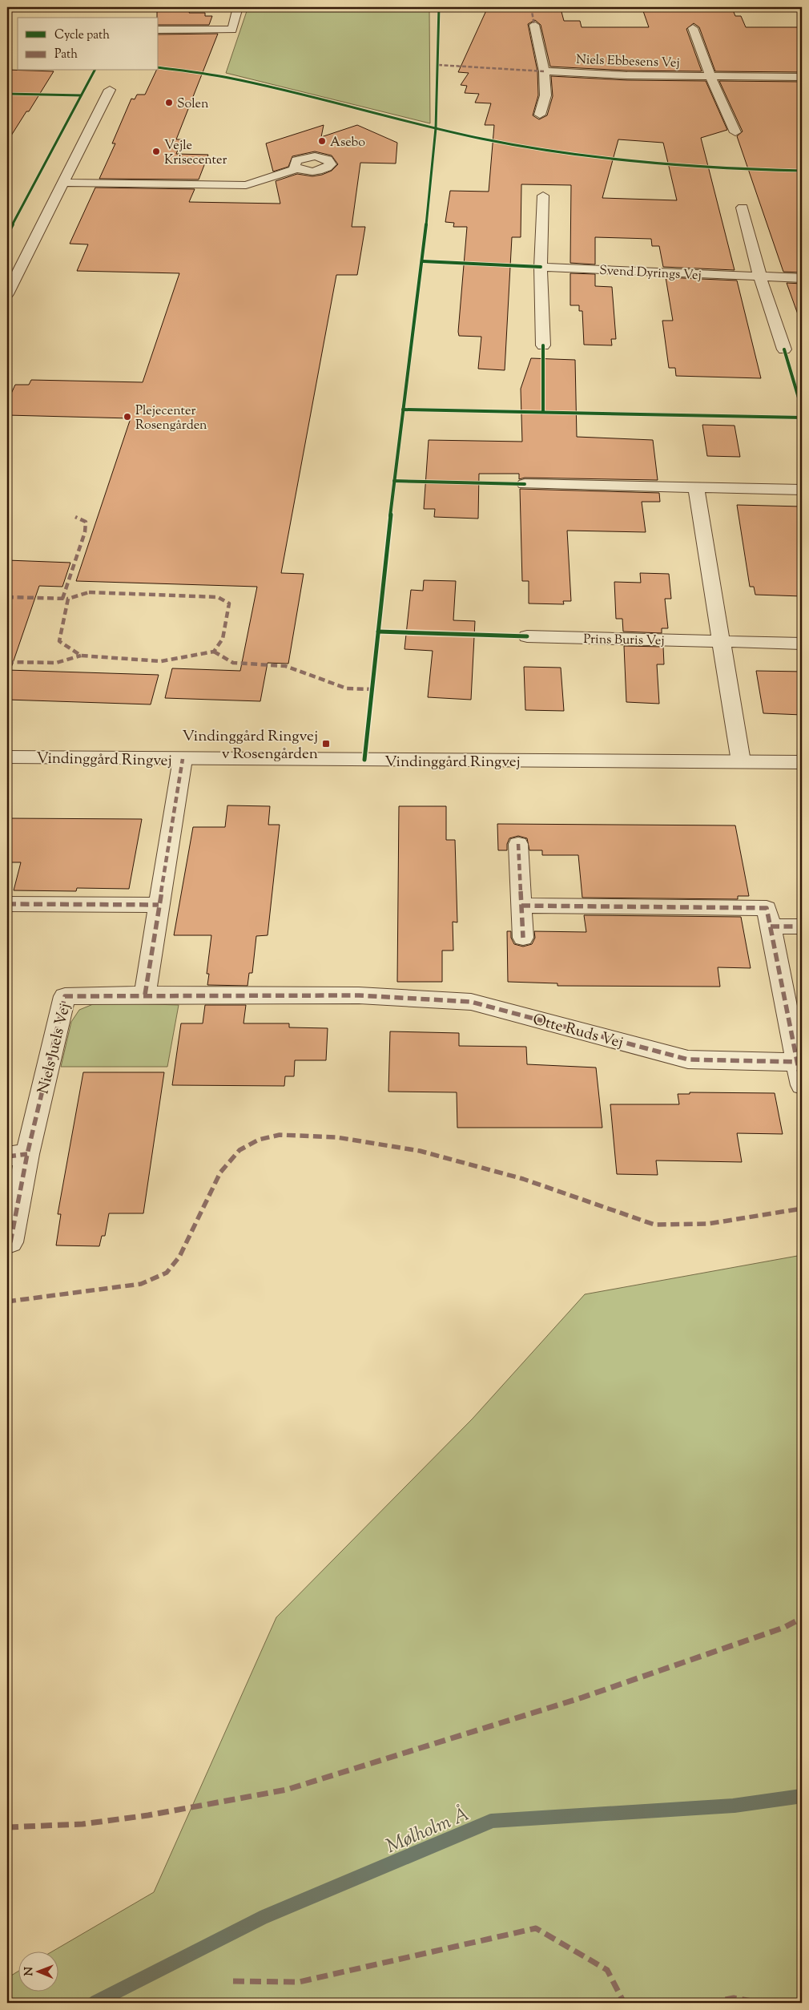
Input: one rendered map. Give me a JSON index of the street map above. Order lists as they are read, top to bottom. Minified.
{"streets":{"street":["Niels Ebbesens Vej","Svend Dyrings Vej","Prins Buris Vej","Vindinggård Ringvej","Otte Ruds Vej","Niels Juels Vej"]},"crossings":[["Otte Ruds Vej","Niels Juels Vej"]],"water":["Mølholm Å"],"places":{"other":["Solen","Asebo","Vejle Krisecenter","Plejecenter Rosengården"],"transit":["Vindinggård Ringvej v Rosengården"]},"legend":["Cycle path","Path"],"north":"left"}
